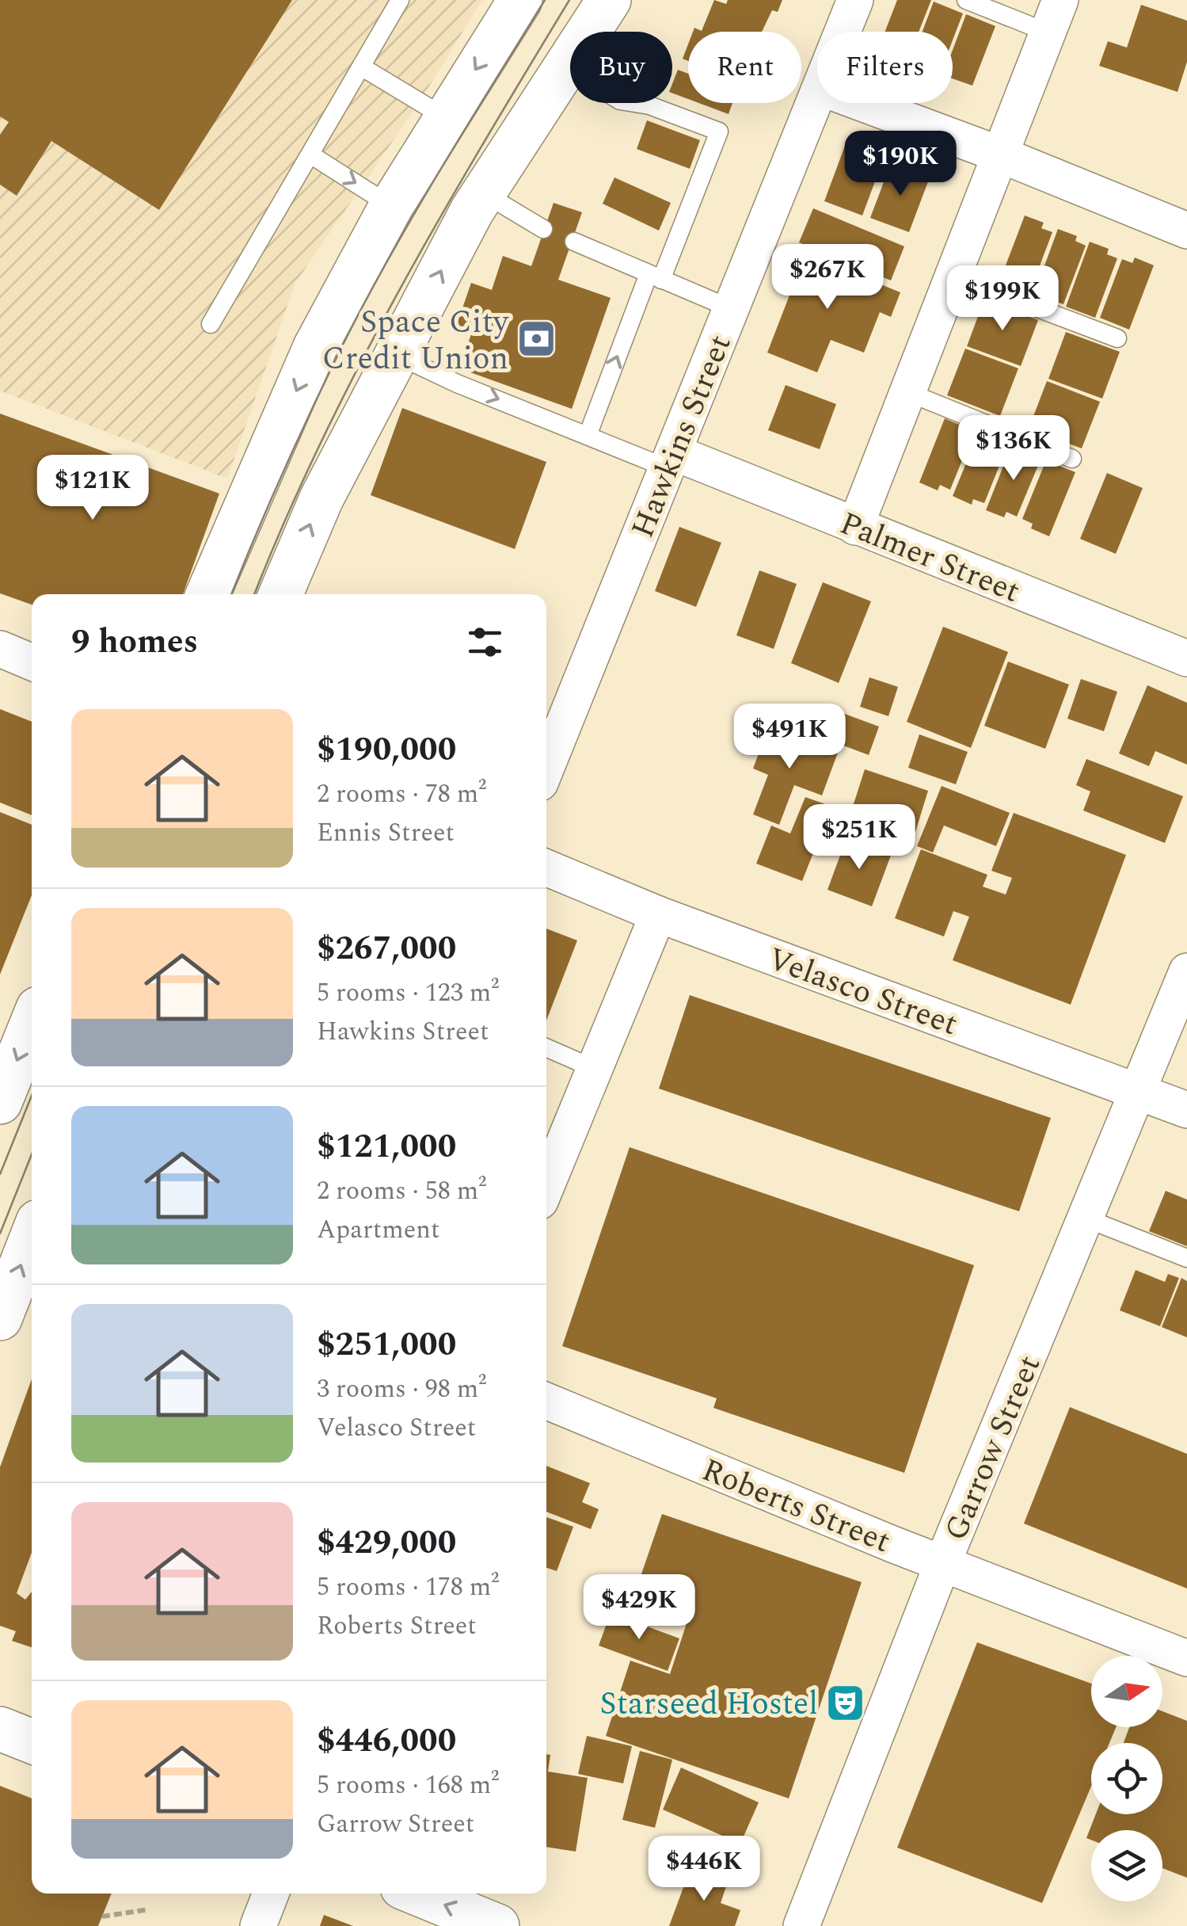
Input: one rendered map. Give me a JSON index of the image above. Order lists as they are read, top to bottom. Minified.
{"streets":{"street":["Hawkins Street","Palmer Street","Velasco Street","Garrow Street","Roberts Street"]},"crossings":[["Hawkins Street","Palmer Street"],["Velasco Street","Garrow Street"],["Garrow Street","Roberts Street"]],"places":{"bank":["Space City Credit Union"],"theatre":["Starseed Hostel"]},"north":"right","page":{"chip":["Buy","Rent","Filters"],"price":["$190K","$267K","$199K","$136K","$121K","$491K","$251K","$429K","$446K"],"heading":"9 homes","list":[{"name":"$190,000","note":"2 rooms · 78 m² · Ennis Street"},{"name":"$267,000","note":"5 rooms · 123 m² · Hawkins Street"},{"name":"$121,000","note":"2 rooms · 58 m² · Apartment"},{"name":"$251,000","note":"3 rooms · 98 m² · Velasco Street"},{"name":"$429,000","note":"5 rooms · 178 m² · Roberts Street"},{"name":"$446,000","note":"5 rooms · 168 m² · Garrow Street"}]}}
